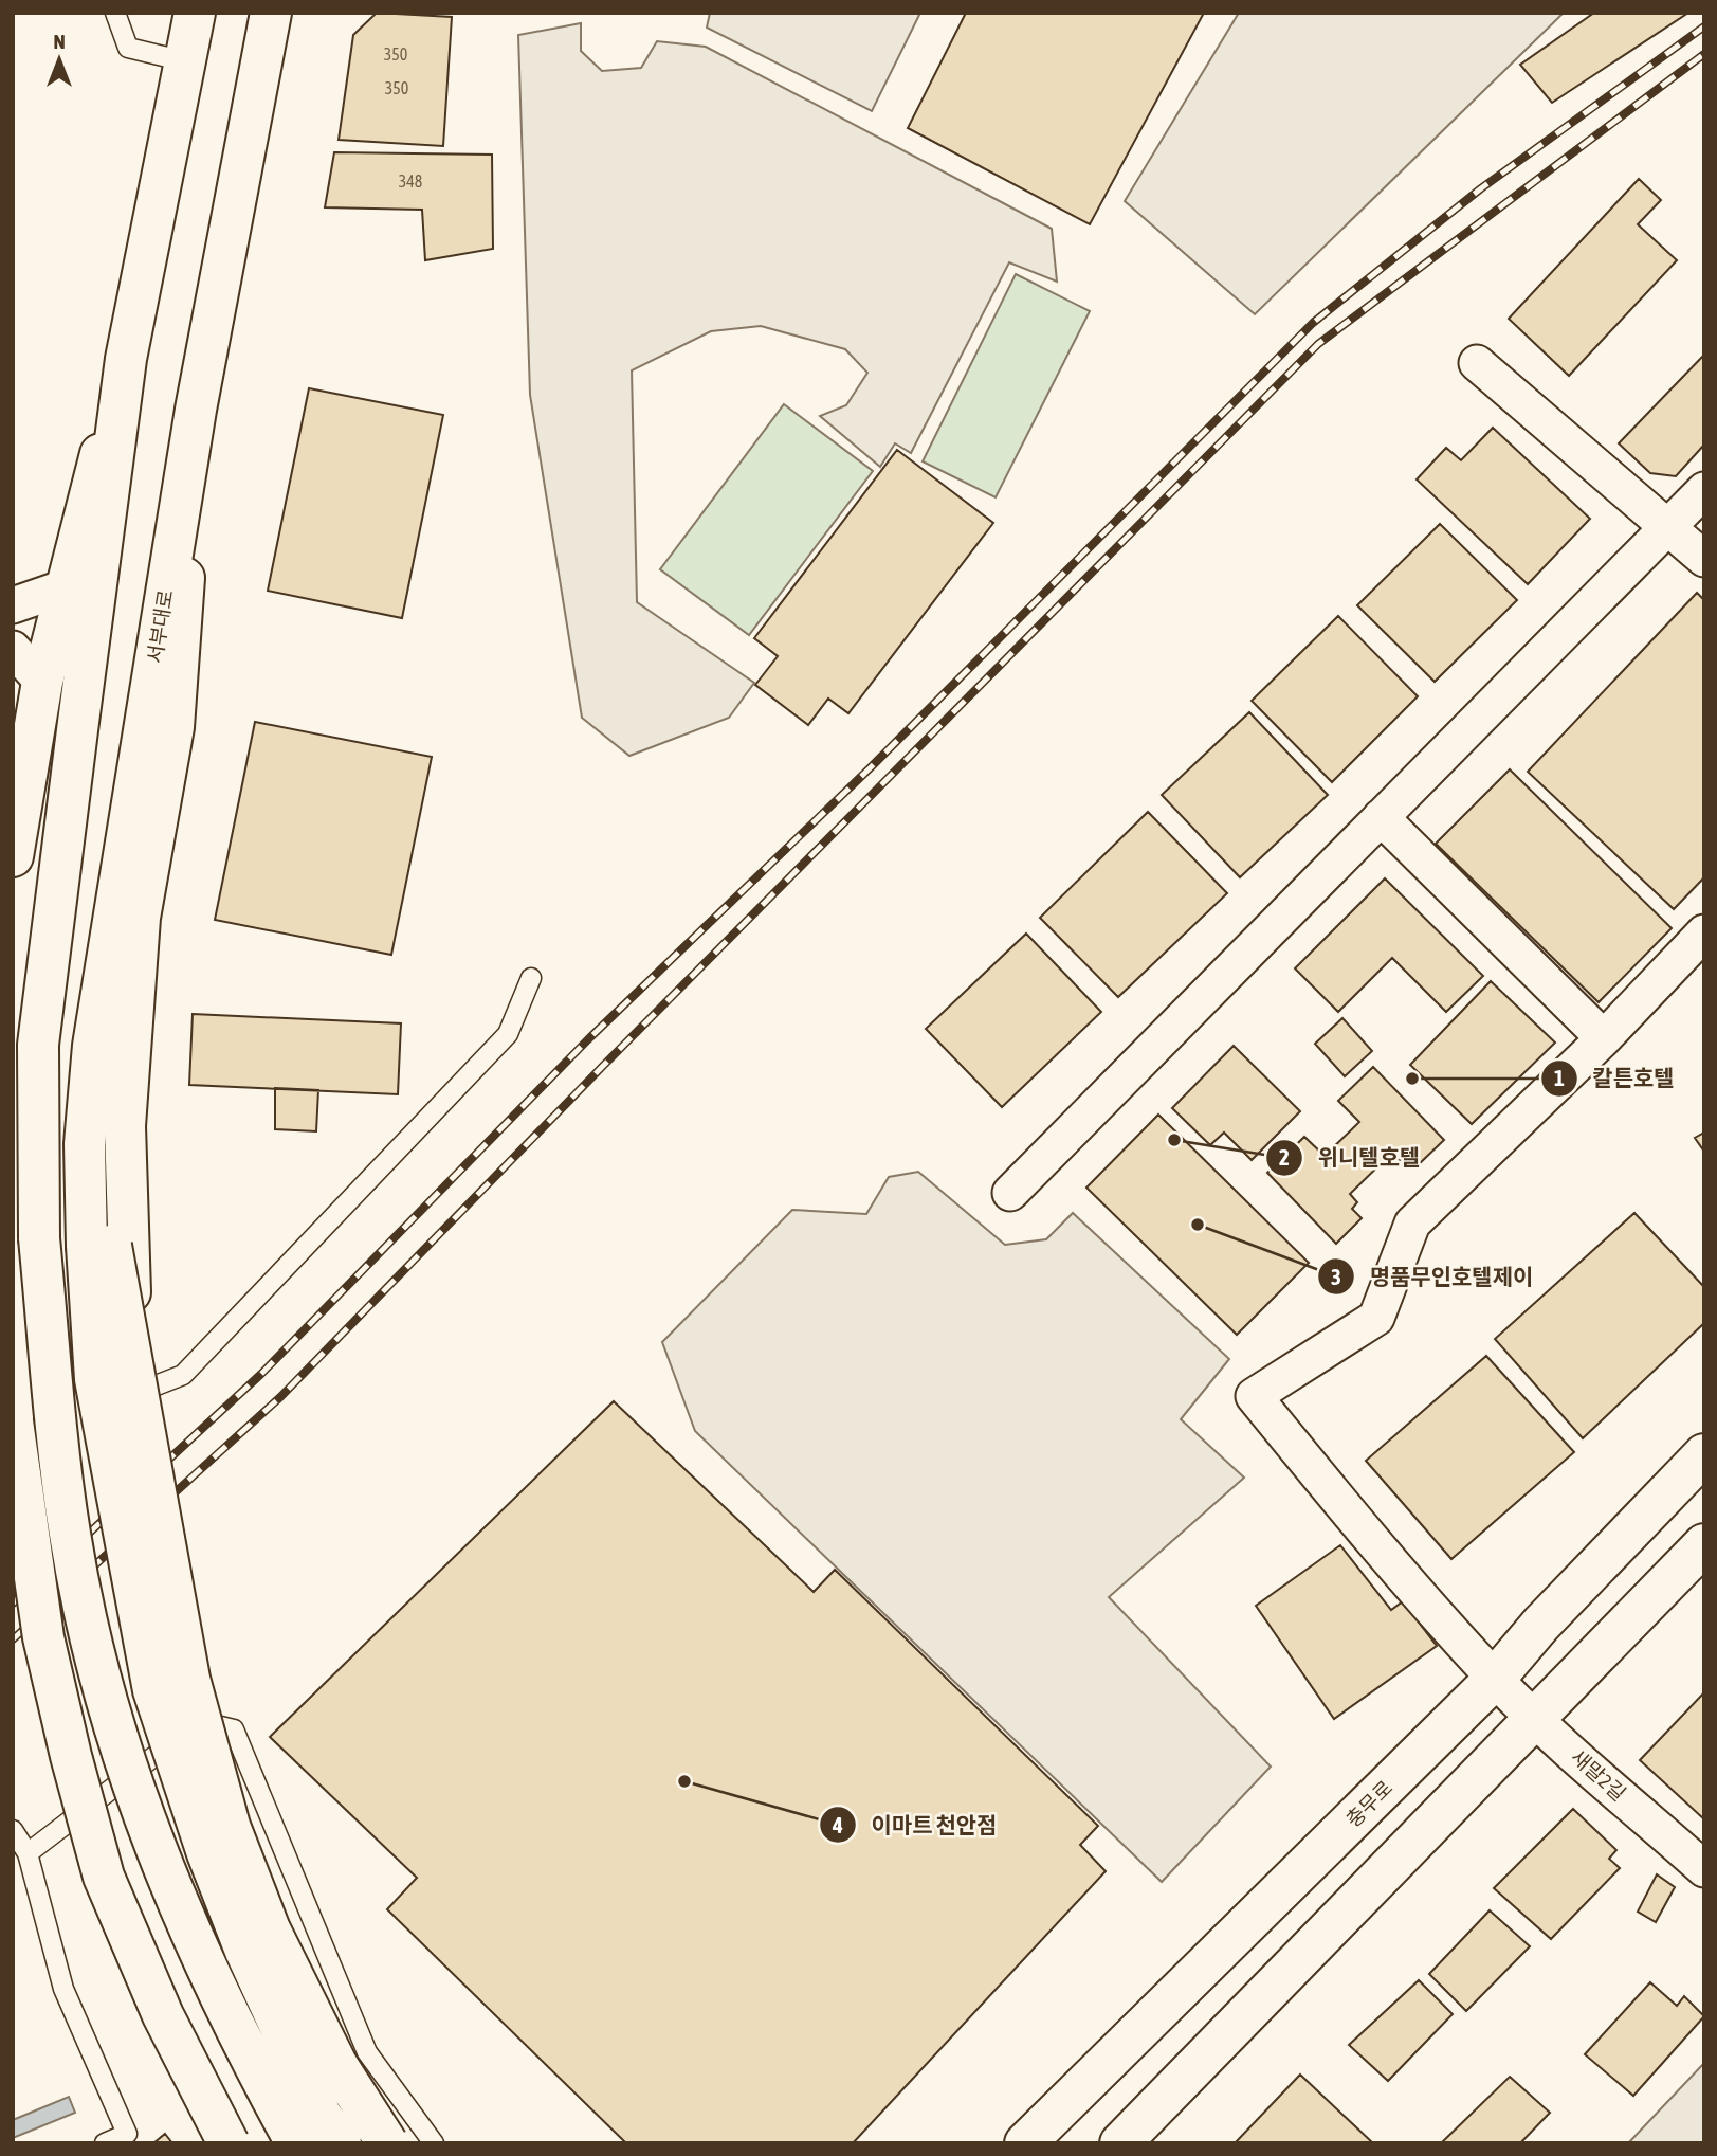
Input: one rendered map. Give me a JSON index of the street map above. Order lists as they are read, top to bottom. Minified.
{"streets":{"main road":["서부대로","충무로"],"street":["새말2길"]},"crossings":[["새말2길","충무로"]],"places":["칼튼호텔","위니텔호텔","명품무인호텔제이","이마트 천안점"],"house_numbers":["350","350","348"],"north":"top"}
